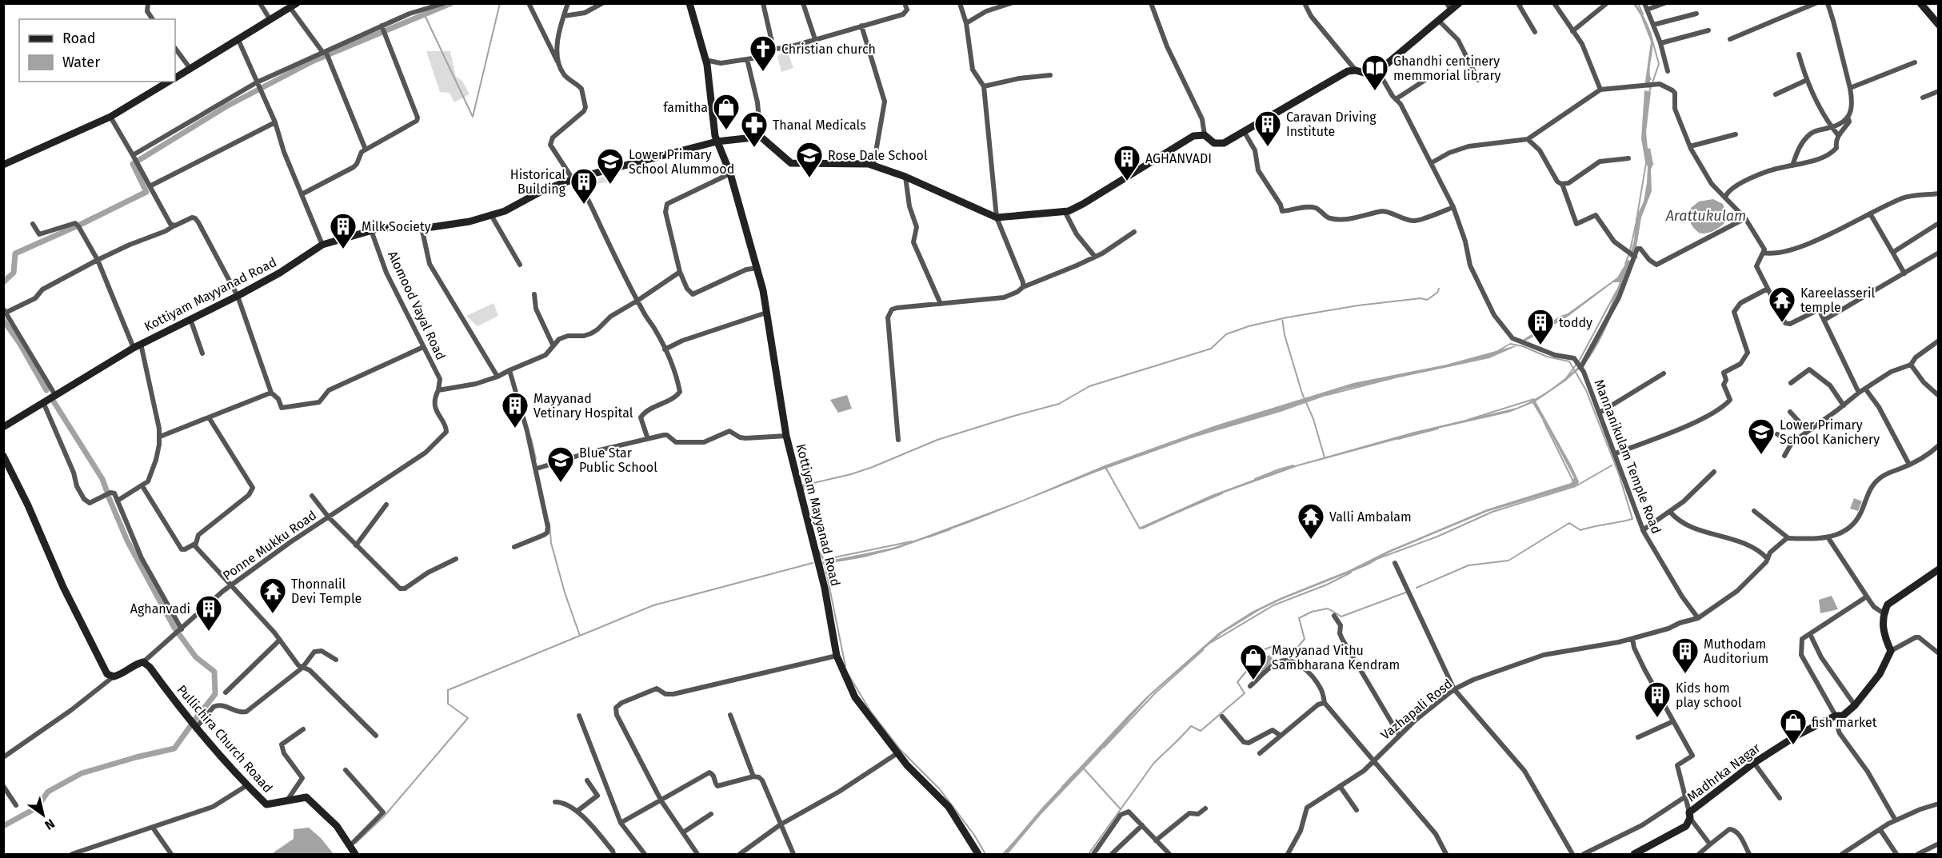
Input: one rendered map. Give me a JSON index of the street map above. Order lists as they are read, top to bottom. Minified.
{"streets":{"main road":["Kottiyam Mayyanad Road","Pullichira Church Roaad","Madhrka Nagar"],"street":["Alomood Vayal Road","Mannanikulam Temple Road","Ponne Mukku Road","Vazhapali Rosd"]},"crossings":[["Kottiyam Mayyanad Road","Alomood Vayal Road"],["Alomood Vayal Road","Ponne Mukku Road"],["Ponne Mukku Road","Pullichira Church Roaad"]],"water":["Arattukulam"],"places":{"church":["Christian church"],"library":["Ghandhi centinery memmorial library"],"shop":["famitha","Mayyanad Vithu Sambharana Kendram","fish market"],"building":["Caravan Driving Institute","AGHANVADI","Historical Building","Milk Society","toddy","Mayyanad Vetinary Hospital","Aghanvadi","Muthodam Auditorium","Kids hom play school"],"pharmacy":["Thanal Medicals"],"school or university":["Rose Dale School","Lower Primary School Alummood","Lower Primary School Kanichery","Blue Star Public School"],"temple":["Kareelasseril temple","Valli Ambalam","Thonnalil Devi Temple"]},"legend":["Road","Water"],"north":"bottom right"}
